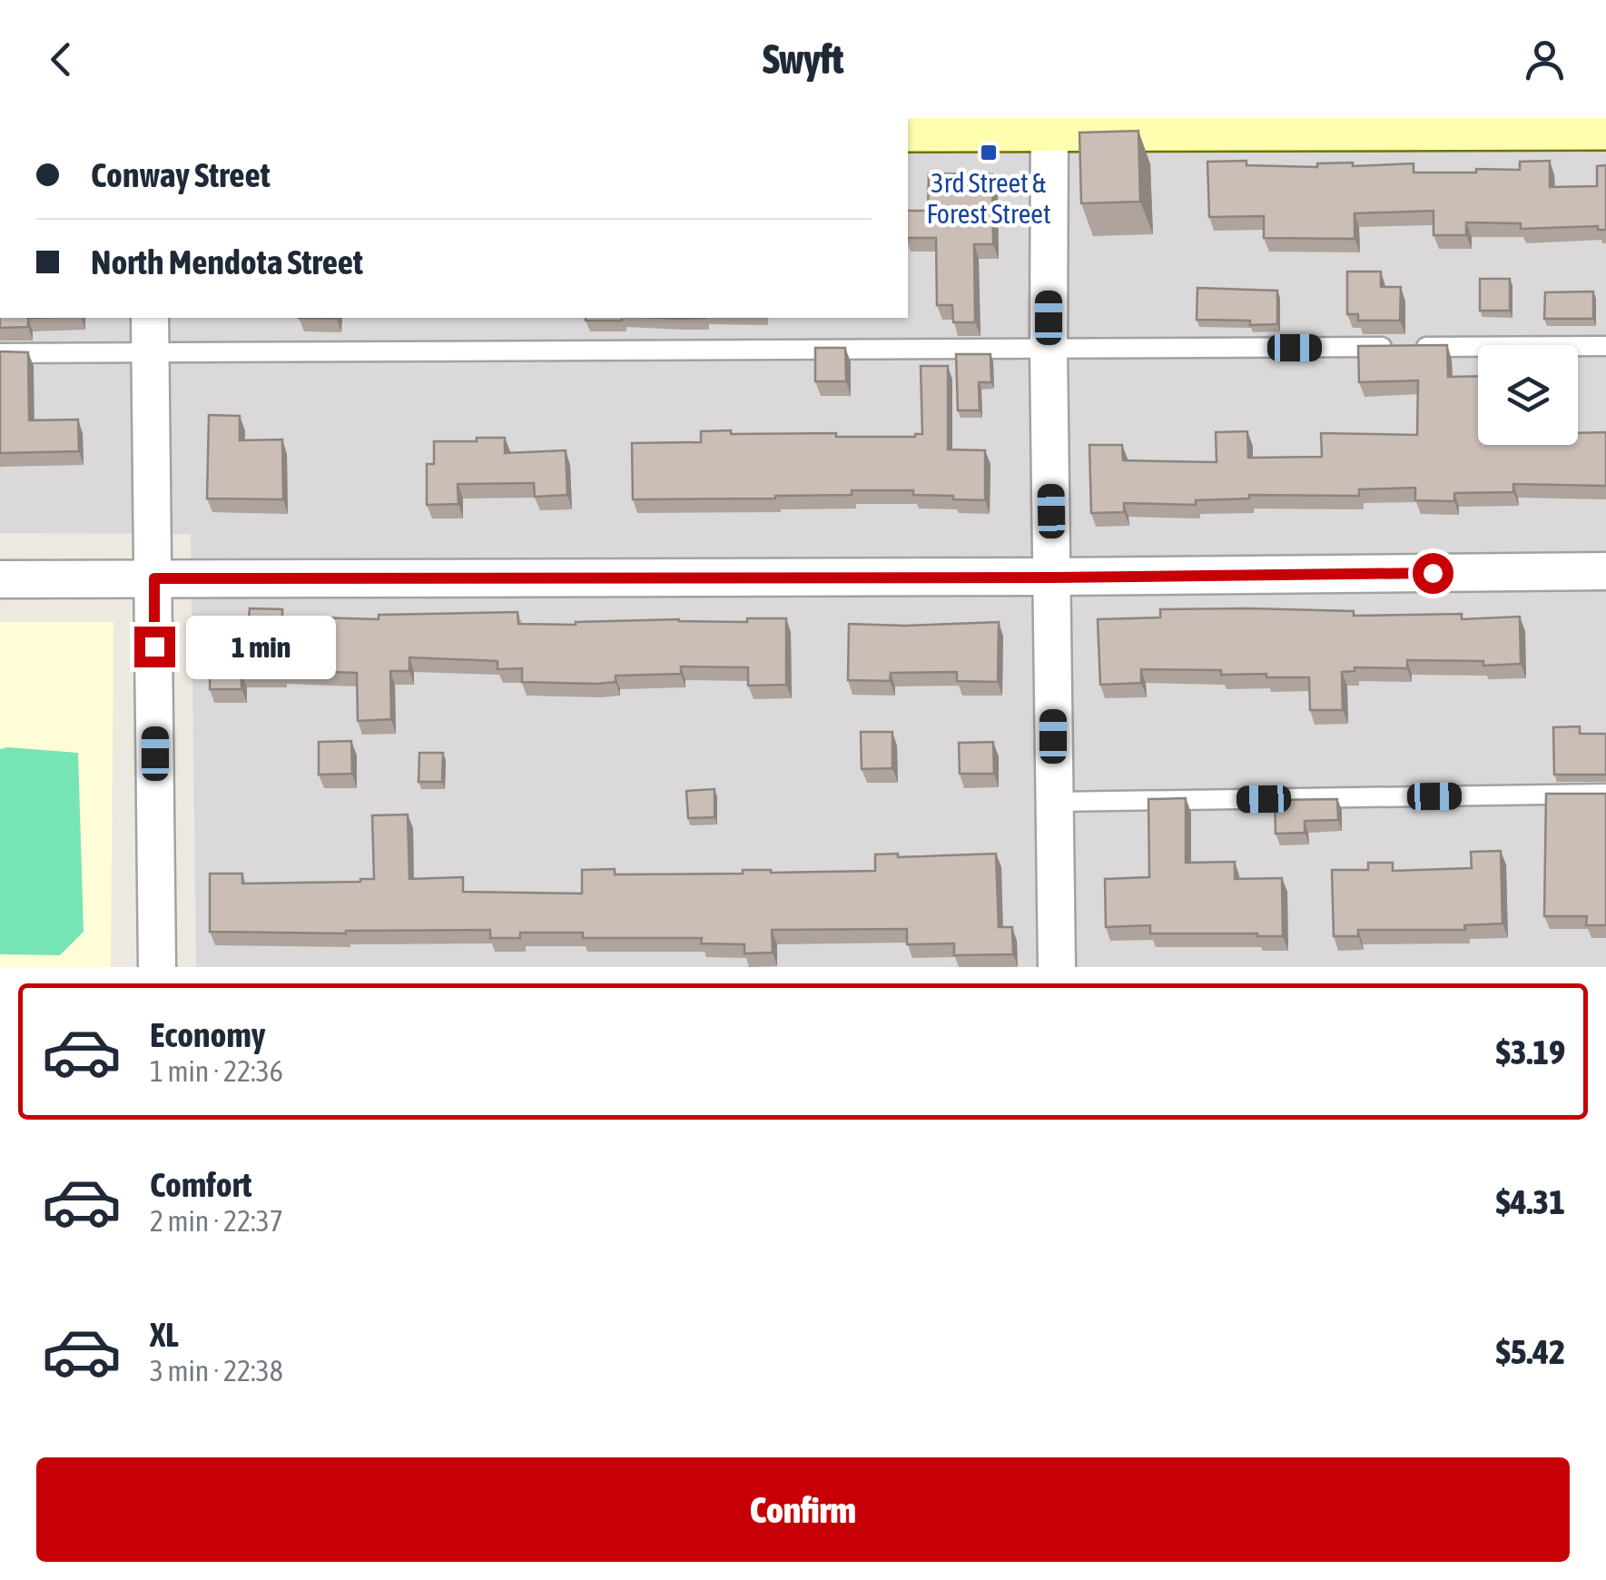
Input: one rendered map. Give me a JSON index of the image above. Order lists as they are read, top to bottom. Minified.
{"places":{"transit":["3rd Street & Forest Street"]},"page":{"header":"Swyft","banner":["Conway Street","North Mendota Street"],"bubble":"1 min","list":[{"name":"Economy","note":"1 min · 22:36","value":"$3.19"},{"name":"Comfort","note":"2 min · 22:37","value":"$4.31"},{"name":"XL","note":"3 min · 22:38","value":"$5.42"}],"buttons":"Confirm"}}
